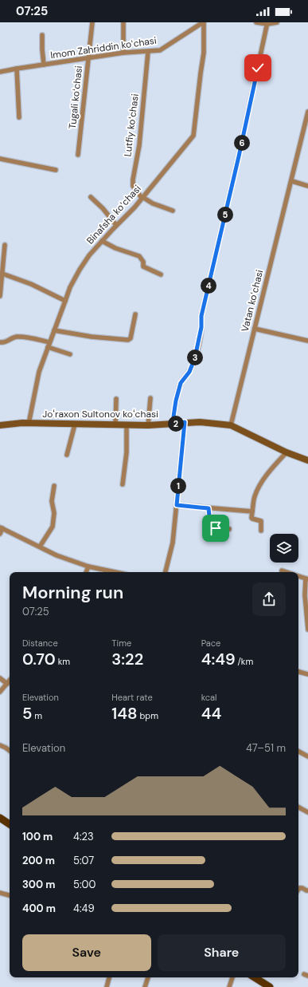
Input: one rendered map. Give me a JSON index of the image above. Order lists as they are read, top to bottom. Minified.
{"streets":{"street":["Imom Zahriddin koʻchasi","Tugali koʻchasi","Lutfiy koʻchasi","Binafsha koʻchasi","Vatan koʻchasi","Joʻraxon Sultonov koʻchasi"]},"crossings":[["Imom Zahriddin koʻchasi","Tugali koʻchasi"],["Imom Zahriddin koʻchasi","Lutfiy koʻchasi"],["Imom Zahriddin koʻchasi","Binafsha koʻchasi"],["Lutfiy koʻchasi","Binafsha koʻchasi"],["Binafsha koʻchasi","Joʻraxon Sultonov koʻchasi"],["Vatan koʻchasi","Joʻraxon Sultonov koʻchasi"]],"page":{"status":"07:25","pins":["6","5","4","3","2","1"],"heading":["Morning run","07:25"],"stats":[["Distance","0.70 km"],["Time","3:22"],["Pace","4:49 /km"],["Elevation","5 m"],["Heart rate","148 bpm"],["kcal","44"]],"chart":["Elevation","47–51 m"],"list":[{"name":"100 m","note":"4:23"},{"name":"200 m","note":"5:07"},{"name":"300 m","note":"5:00"},{"name":"400 m","note":"4:49"}],"buttons":["Save","Share"]}}
